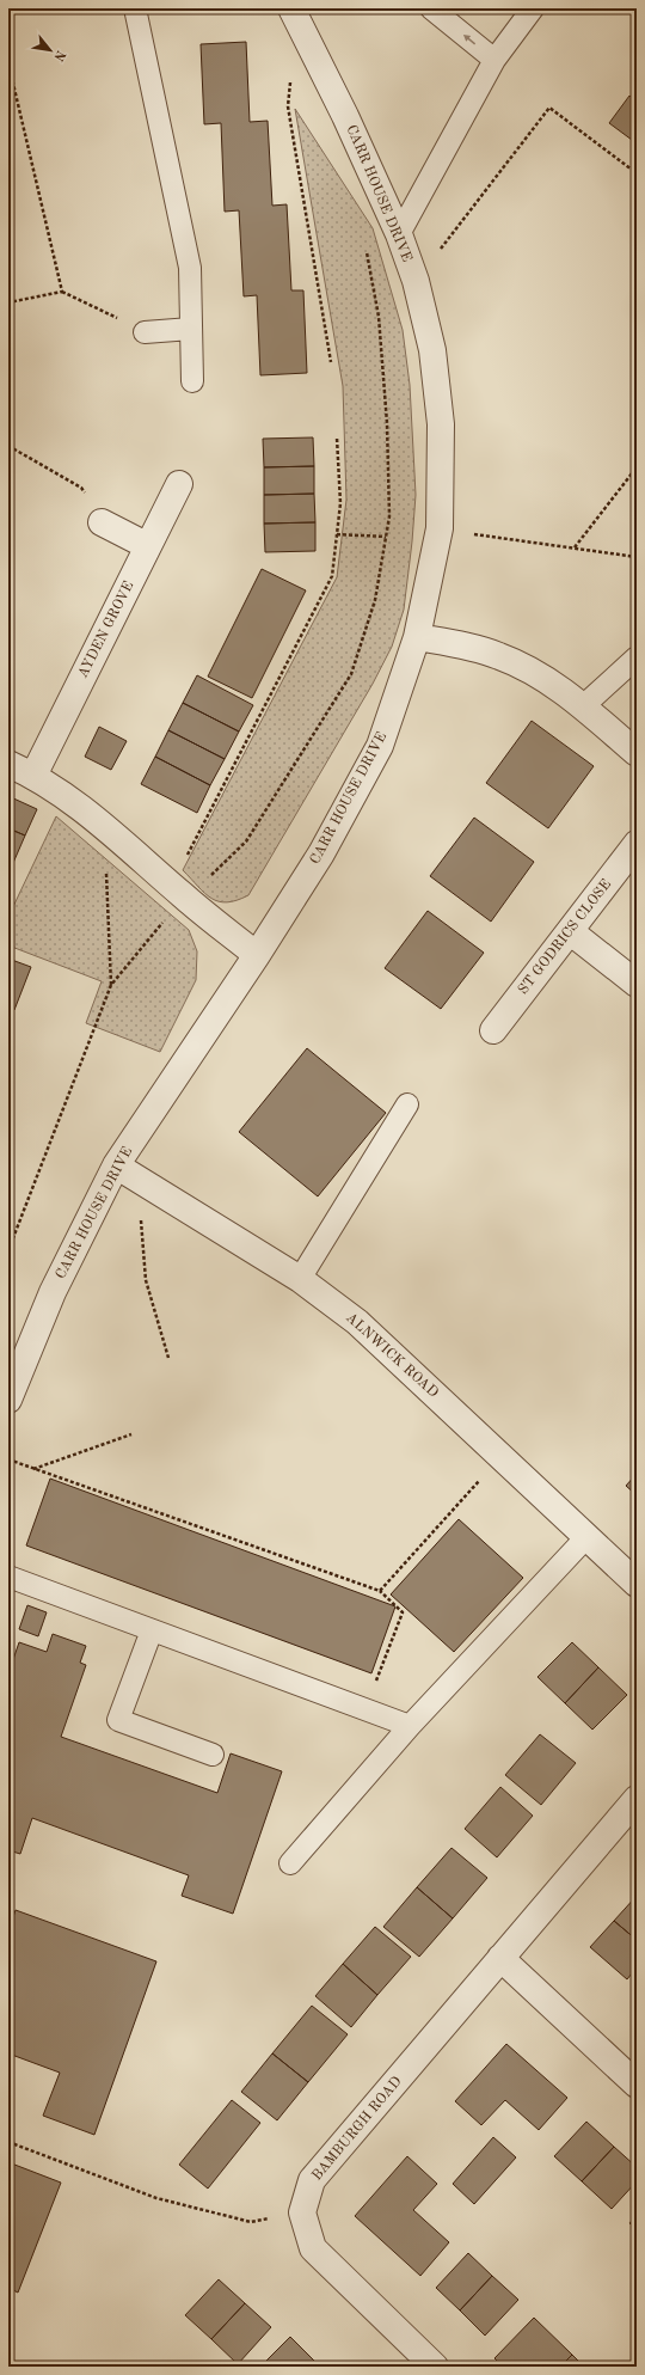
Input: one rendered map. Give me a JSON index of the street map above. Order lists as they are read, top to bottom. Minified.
{"streets":{"street":["CARR HOUSE DRIVE","AYDEN GROVE","ST GODRICS CLOSE","ALNWICK ROAD","BAMBURGH ROAD"]},"crossings":[["CARR HOUSE DRIVE","ALNWICK ROAD"]],"north":"bottom right"}
